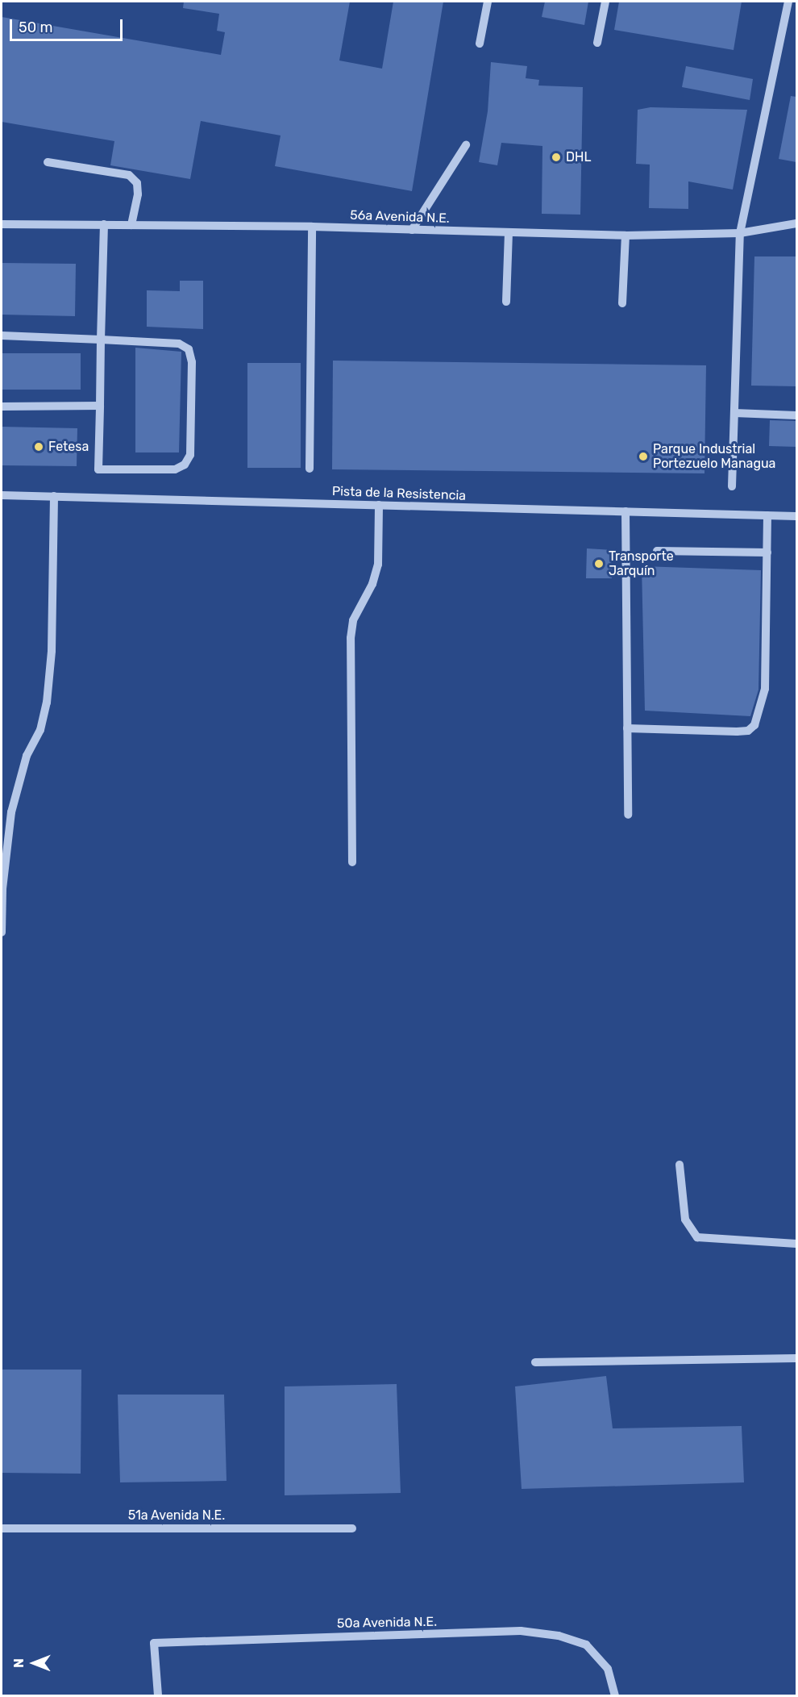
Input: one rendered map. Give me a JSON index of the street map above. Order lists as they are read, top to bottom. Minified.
{"streets":{"street":["56a Avenida N.E.","Pista de la Resistencia","51a Avenida N.E.","50a Avenida N.E."]},"places":["DHL","Fetesa","Parque Industrial Portezuelo Managua","Transporte Jarquín"],"scale_bar":"50 m","north":"left"}
